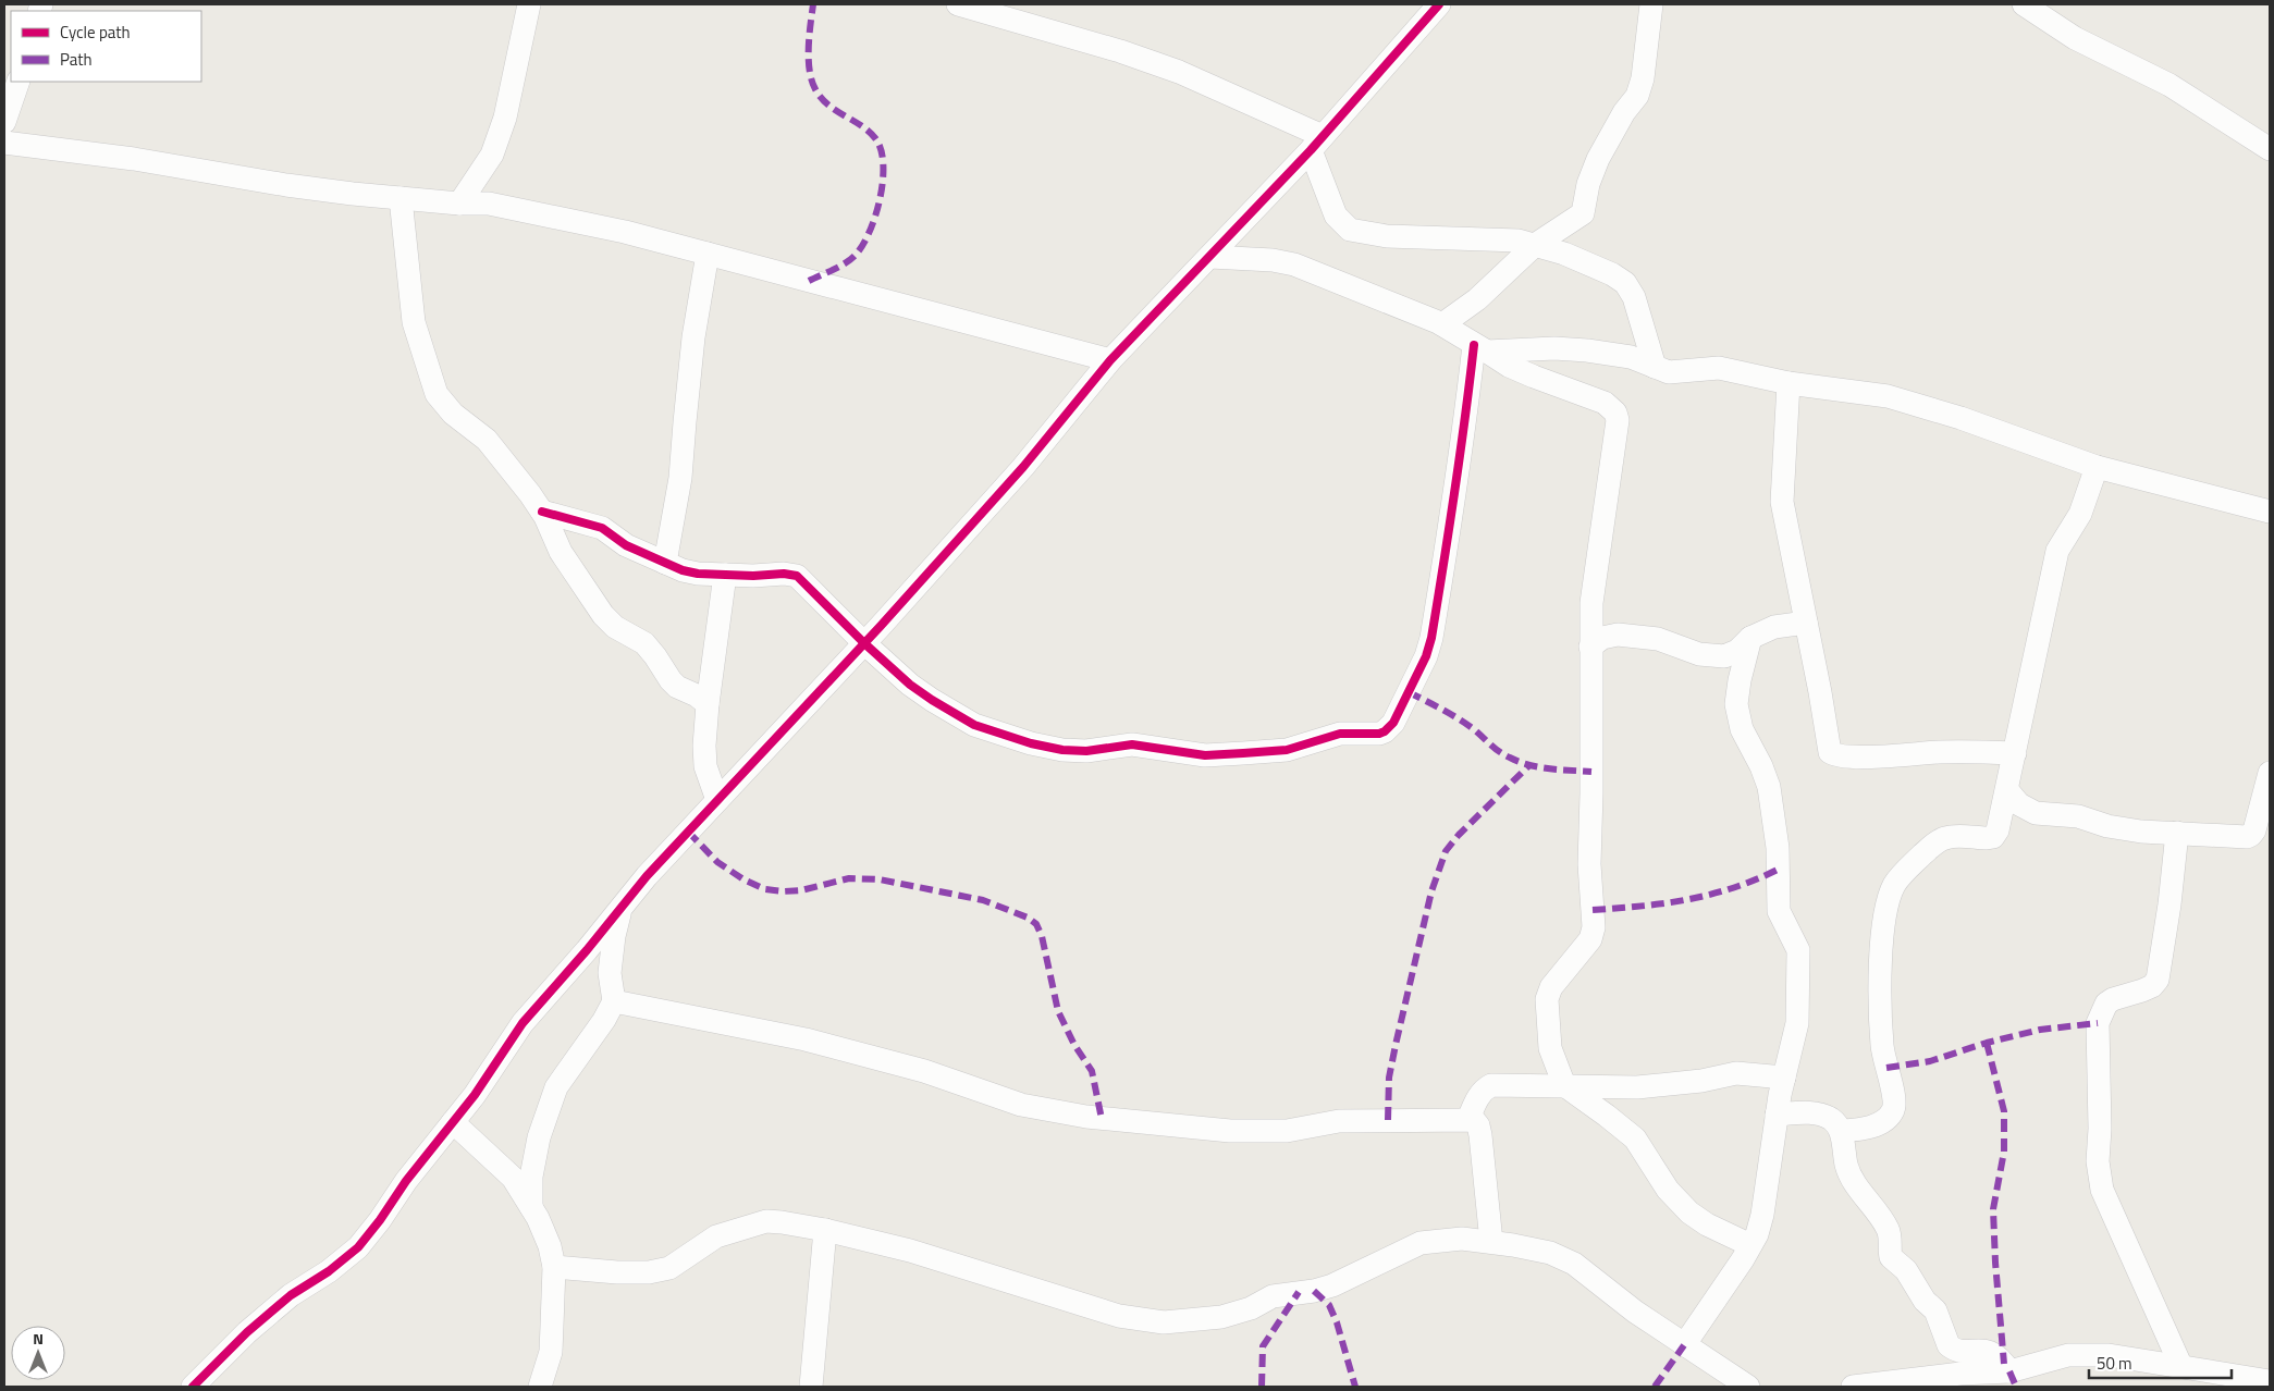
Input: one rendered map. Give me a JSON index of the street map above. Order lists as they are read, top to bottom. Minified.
{"legend":["Cycle path","Path"],"scale_bar":"50 m","north":"top"}
